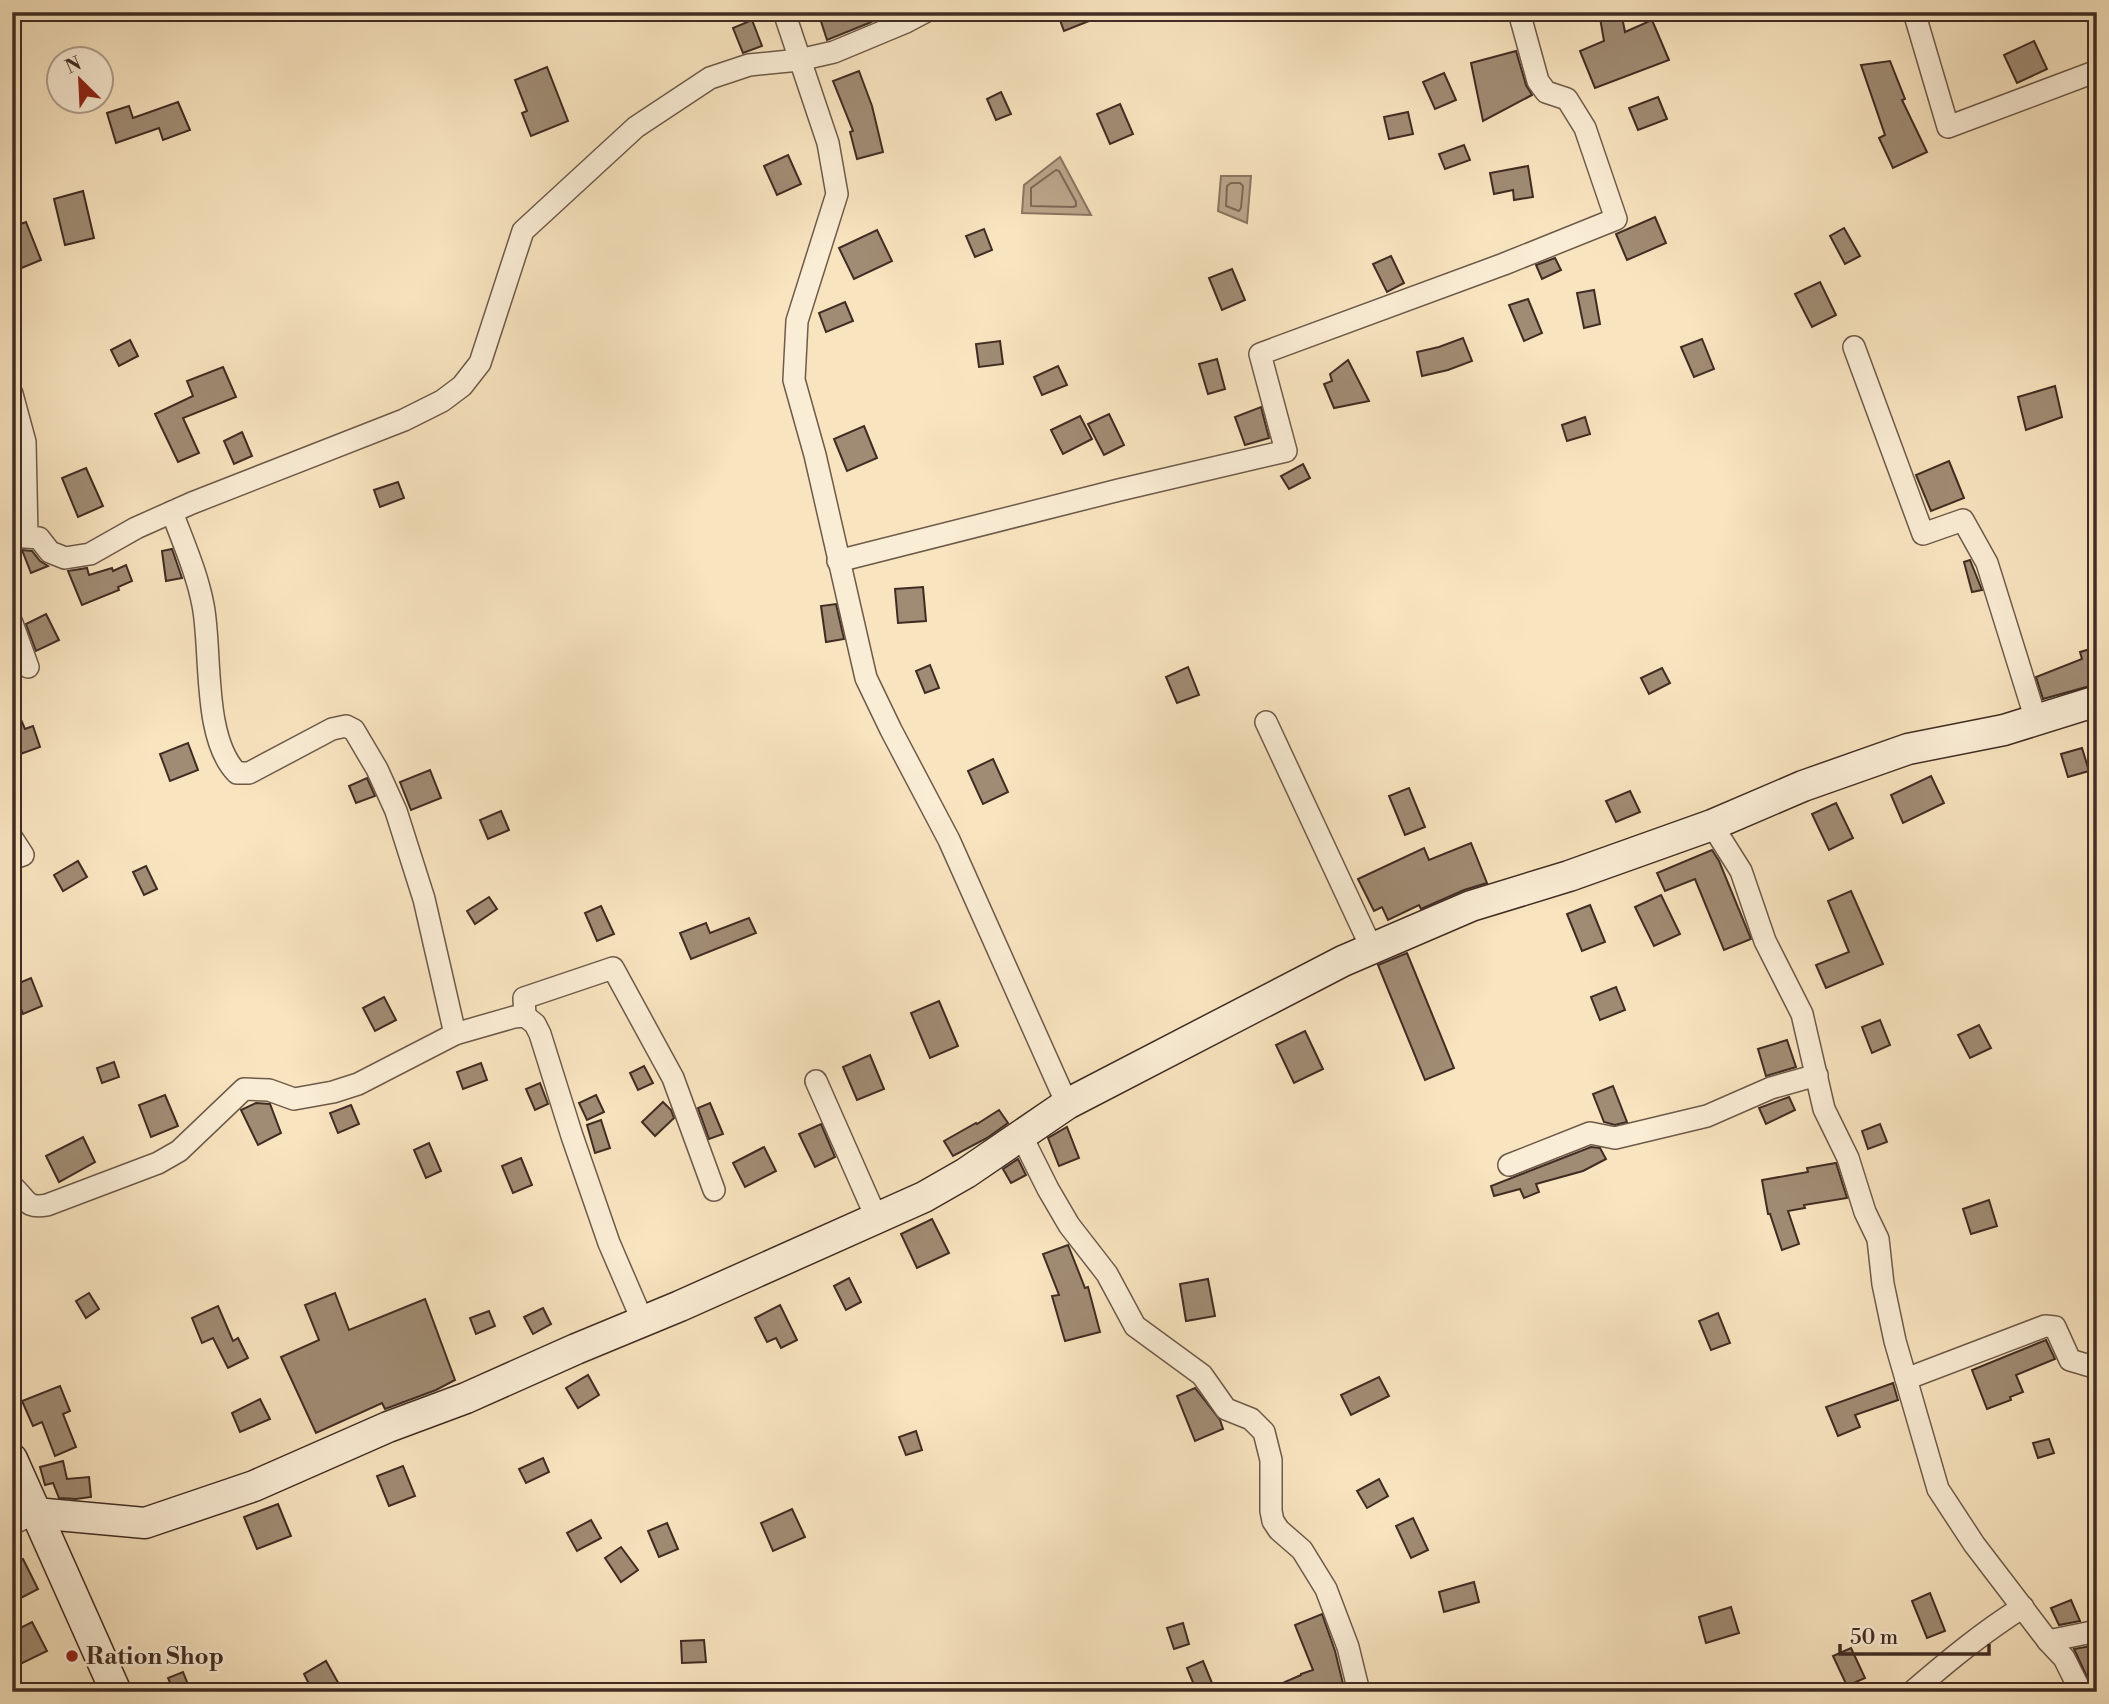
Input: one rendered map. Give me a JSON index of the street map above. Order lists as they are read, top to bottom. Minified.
{"places":["Ration Shop"],"scale_bar":"50 m","north":"top left"}
